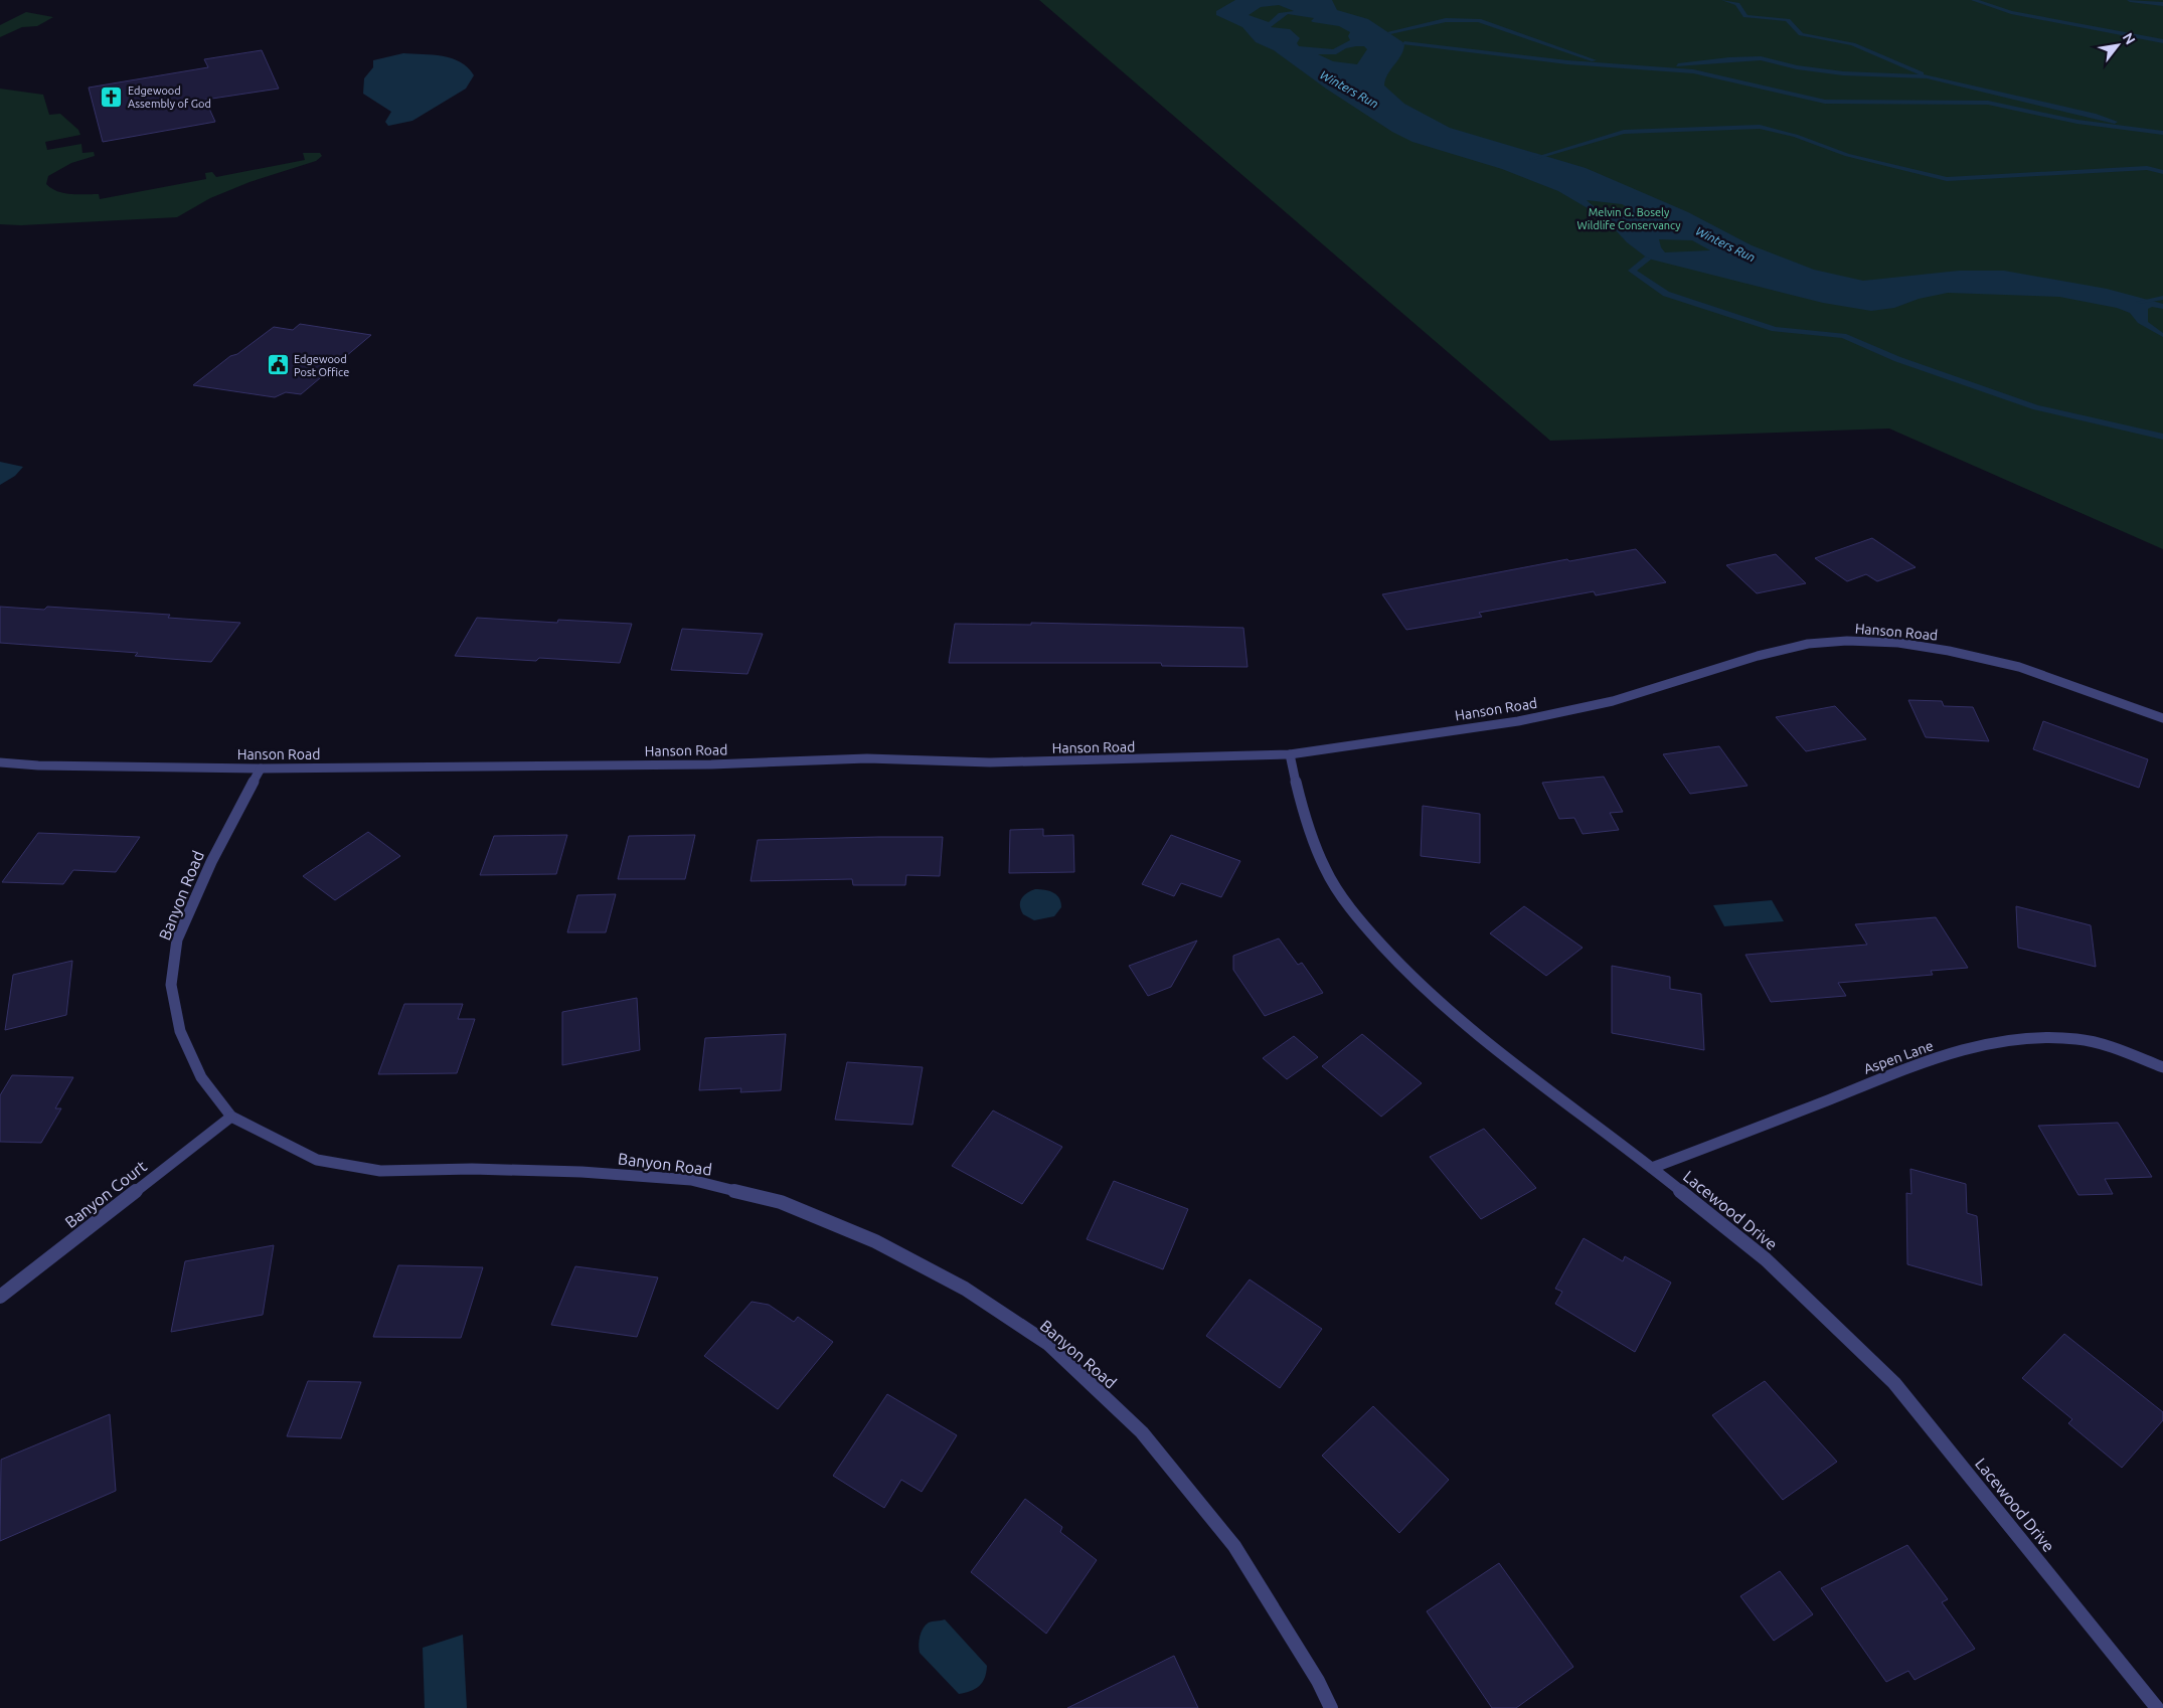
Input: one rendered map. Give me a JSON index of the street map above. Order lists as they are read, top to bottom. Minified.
{"streets":{"street":["Hanson Road","Banyon Road","Aspen Lane","Banyon Court","Lacewood Drive"]},"crossings":[["Hanson Road","Banyon Road"],["Hanson Road","Lacewood Drive"],["Banyon Road","Banyon Court"],["Aspen Lane","Lacewood Drive"]],"water":["Winters Run"],"parks":["Melvin G. Bosely Wildlife Conservancy"],"places":{"church":["Edgewood Assembly of God"],"public building":["Edgewood Post Office"]},"north":"top right"}
